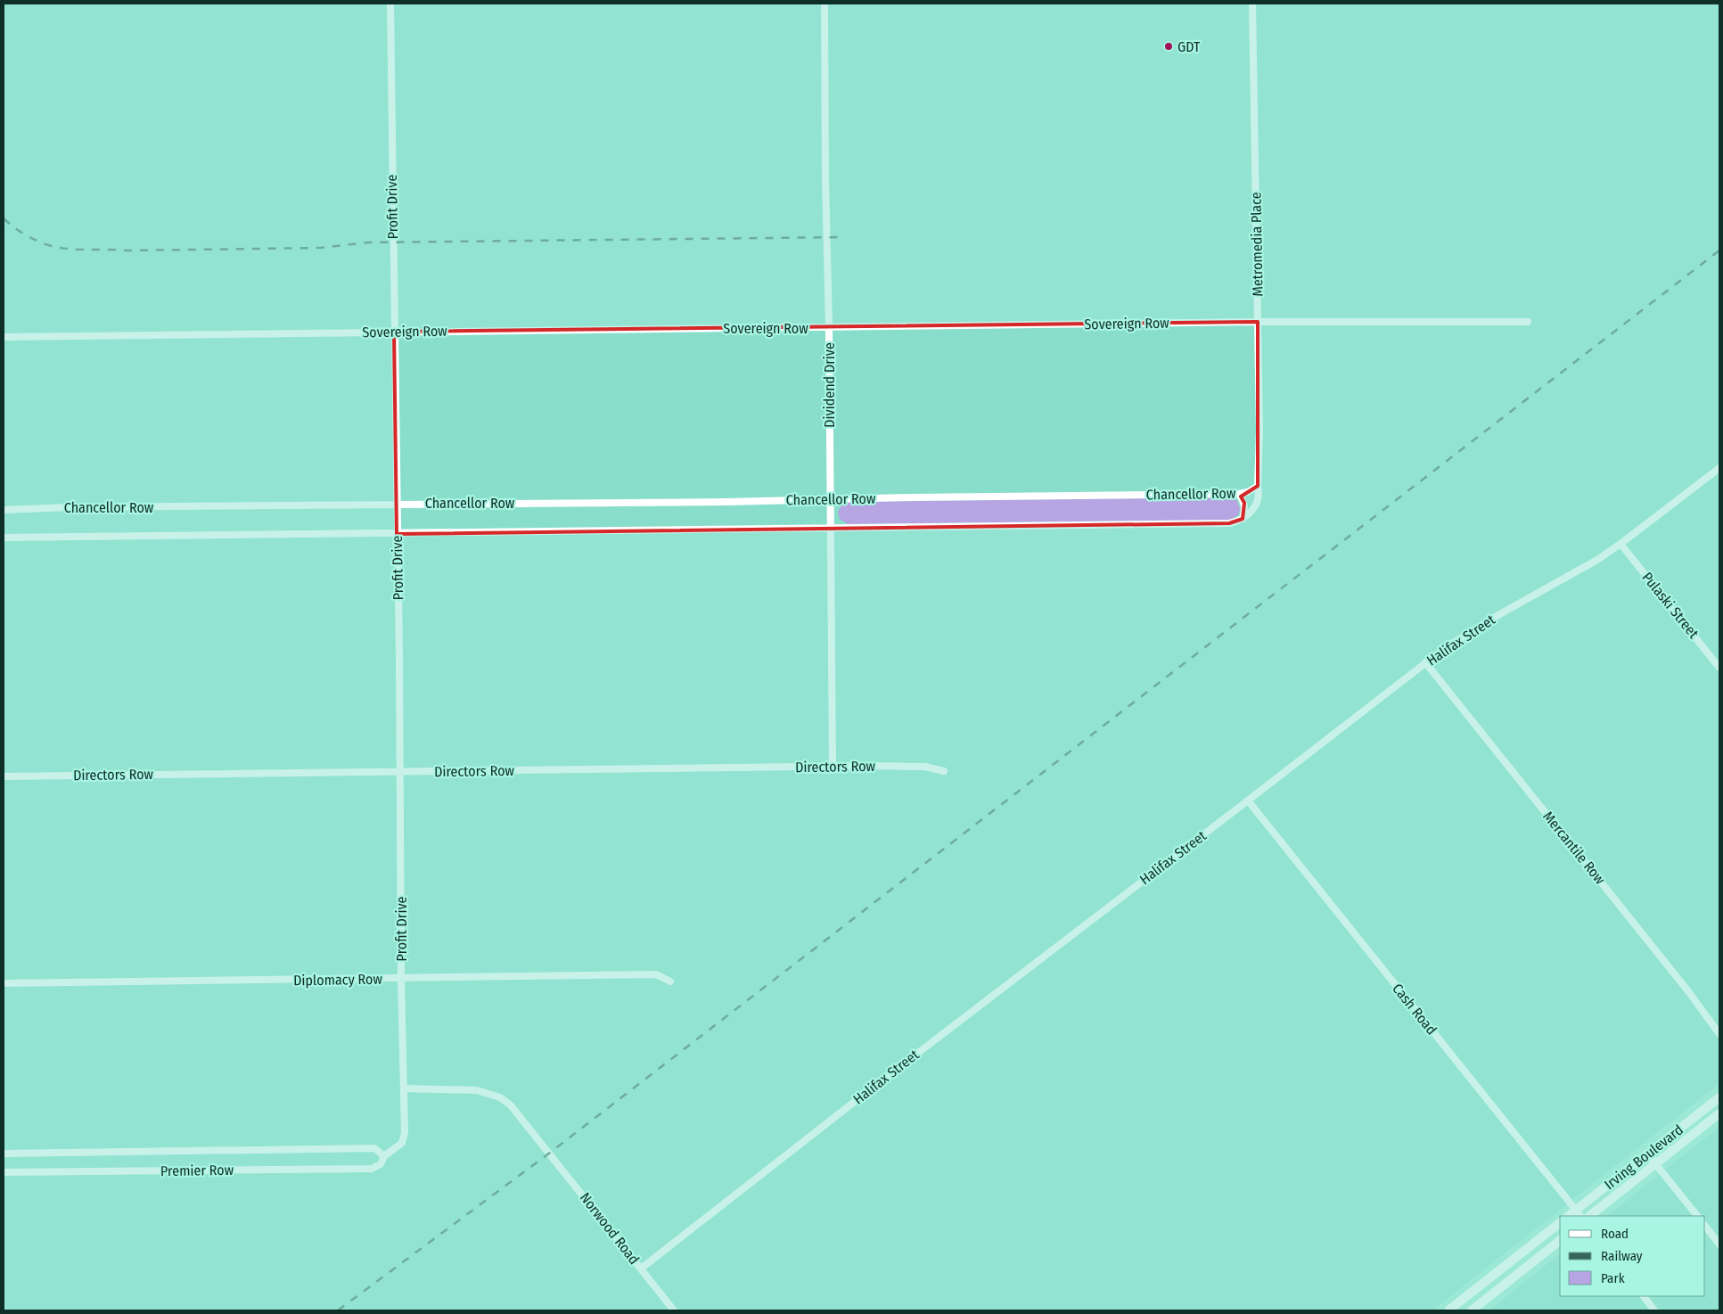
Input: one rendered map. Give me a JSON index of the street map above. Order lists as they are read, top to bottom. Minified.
{"streets":{"main road":["Irving Boulevard"],"street":["Profit Drive","Metromedia Place","Sovereign Row","Dividend Drive","Chancellor Row","Pulaski Street","Halifax Street","Directors Row","Mercantile Row","Diplomacy Row","Cash Road","Premier Row","Norwood Road"]},"crossings":[["Profit Drive","Sovereign Row"],["Profit Drive","Chancellor Row"],["Profit Drive","Directors Row"],["Profit Drive","Diplomacy Row"],["Profit Drive","Premier Row"],["Profit Drive","Norwood Road"],["Metromedia Place","Sovereign Row"],["Metromedia Place","Chancellor Row"],["Sovereign Row","Dividend Drive"],["Dividend Drive","Chancellor Row"],["Dividend Drive","Directors Row"],["Pulaski Street","Halifax Street"],["Halifax Street","Mercantile Row"],["Halifax Street","Cash Road"],["Halifax Street","Norwood Road"],["Cash Road","Irving Boulevard"]],"places":["GDT"],"legend":["Road","Railway","Park"]}
